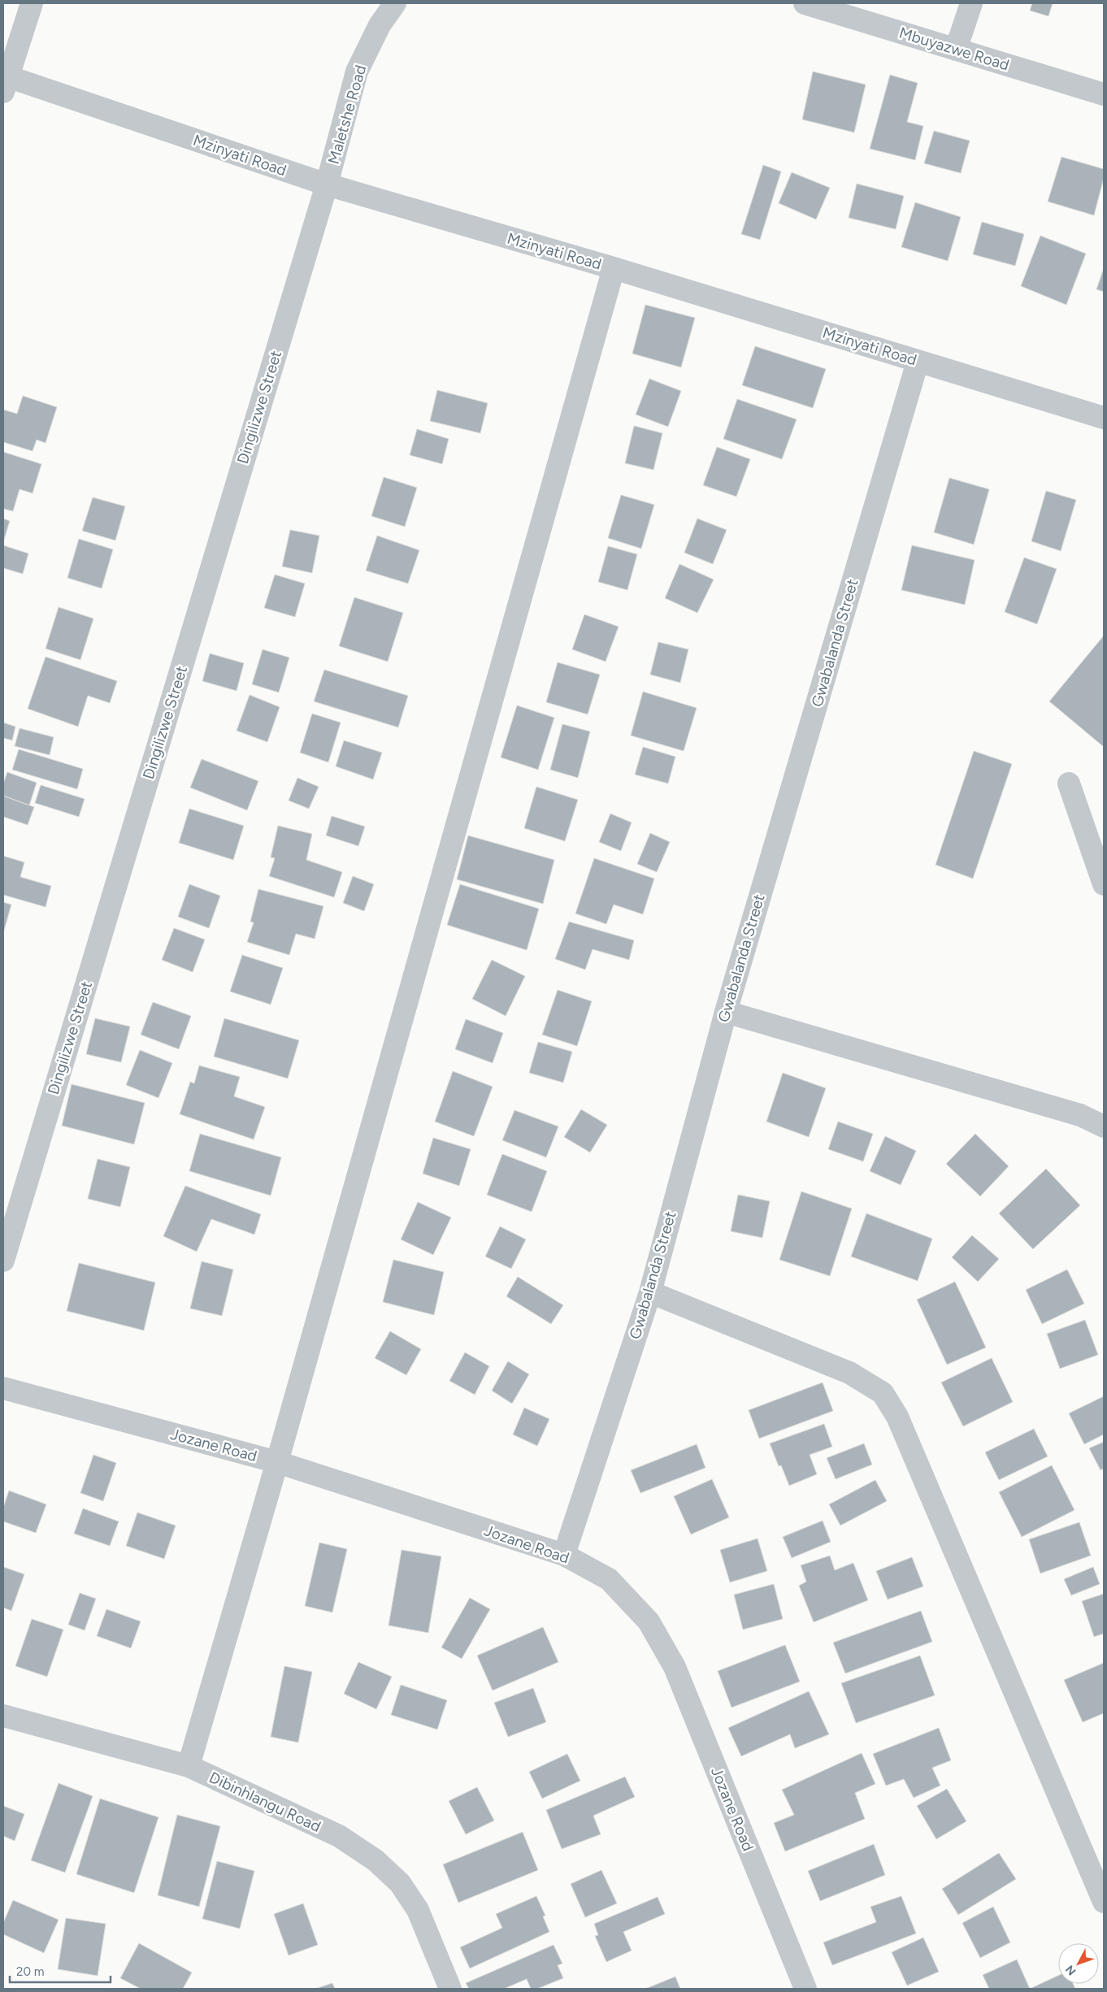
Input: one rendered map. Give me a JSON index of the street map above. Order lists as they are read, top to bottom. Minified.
{"streets":{"street":["Mbuyazwe Road","Maletshe Road","Mzinyati Road","Dingilizwe Street","Gwabalanda Street","Jozane Road","Dibinhlangu Road"]},"crossings":[["Maletshe Road","Mzinyati Road"],["Maletshe Road","Dingilizwe Street"],["Mzinyati Road","Dingilizwe Street"],["Mzinyati Road","Gwabalanda Street"],["Gwabalanda Street","Jozane Road"]],"scale_bar":"20 m","north":"bottom left"}
